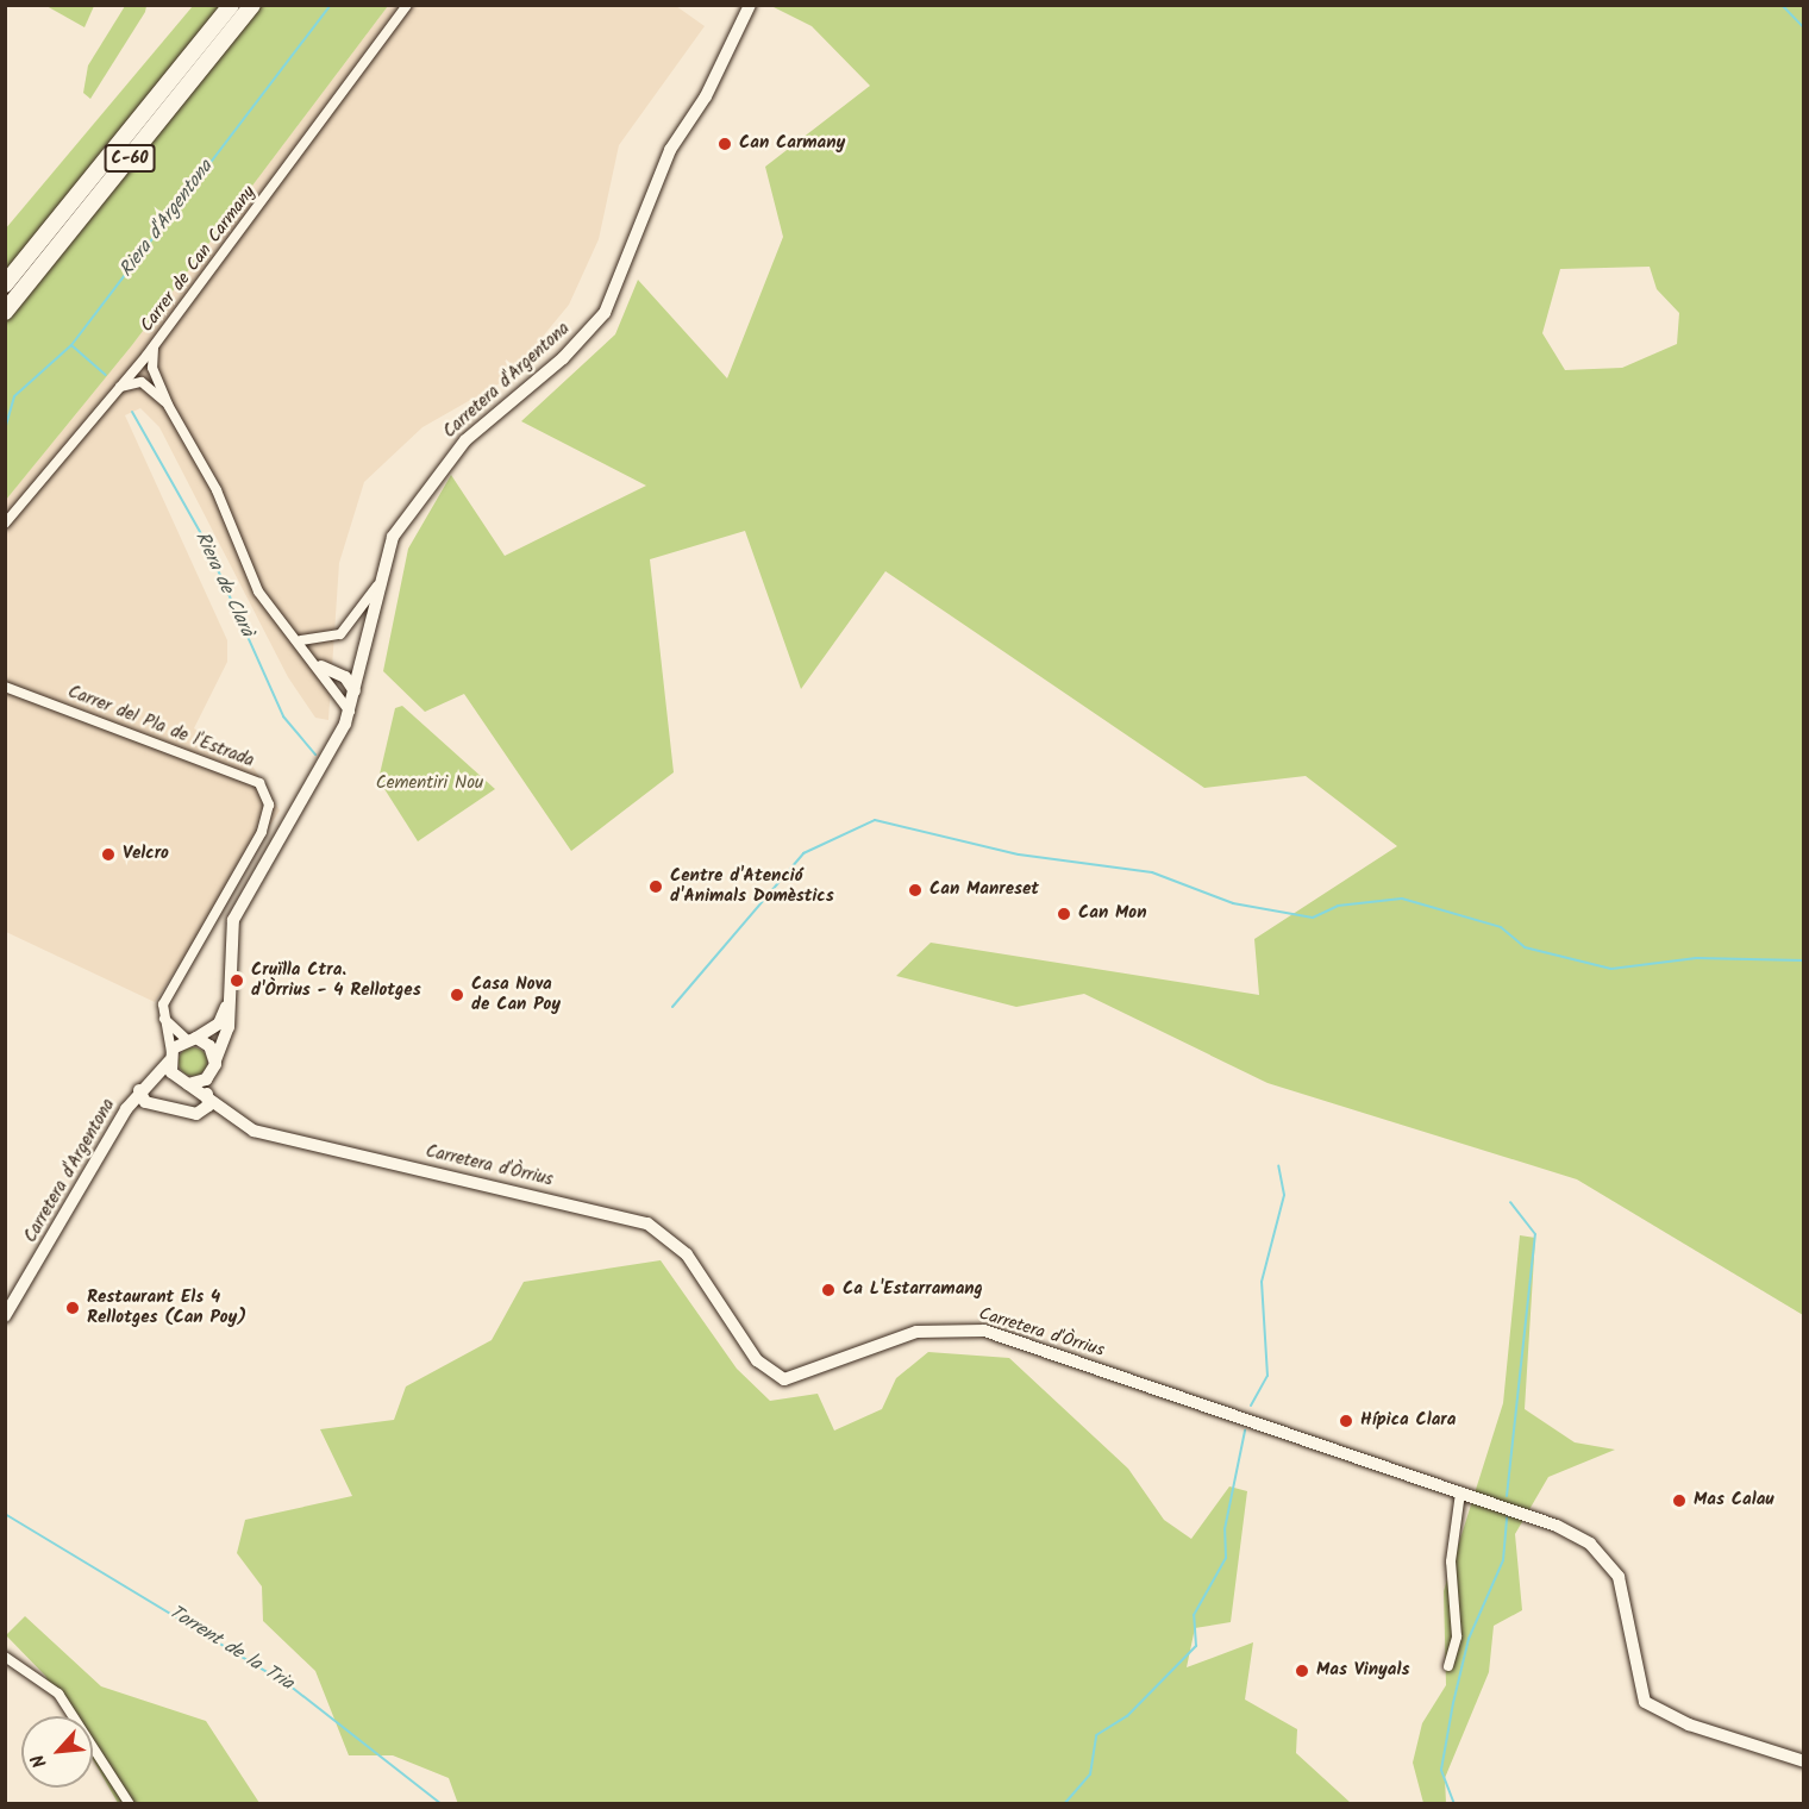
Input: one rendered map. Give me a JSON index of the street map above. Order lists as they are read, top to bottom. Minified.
{"streets":{"highway":["C-60"],"street":["Carrer de Can Carmany","Carretera d'Argentona","Carrer del Pla de l'Estrada","Carretera d'Òrrius"]},"water":["Riera d'Argentona","Riera de Clarà","Torrent de la Tria"],"parks":["Cementiri Nou"],"places":["Can Carmany","Velcro","Centre d'Atenció d'Animals Domèstics","Can Manreset","Can Mon","Cruïlla Ctra. d'Òrrius - 4 Rellotges","Casa Nova de Can Poy","Ca L'Estarramang","Restaurant Els 4 Rellotges (Can Poy)","Hípica Clara","Mas Calau","Mas Vinyals"],"north":"bottom left"}
